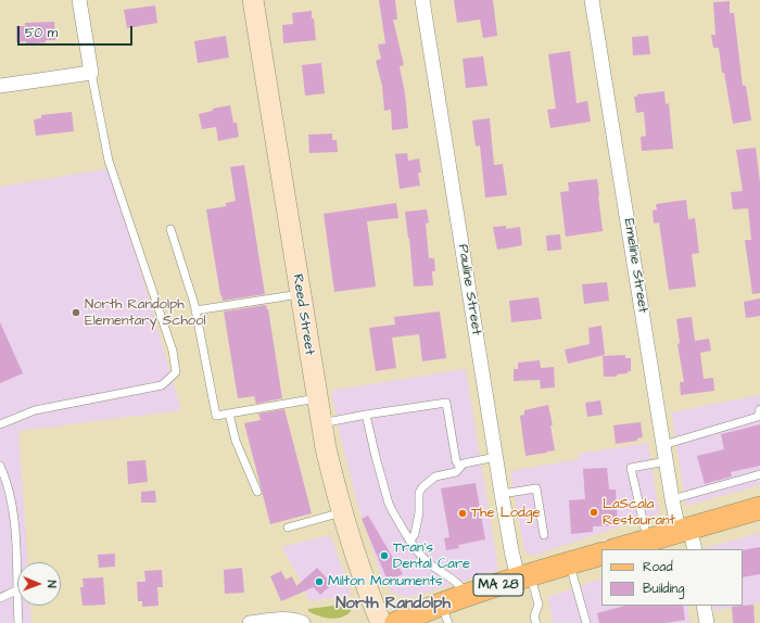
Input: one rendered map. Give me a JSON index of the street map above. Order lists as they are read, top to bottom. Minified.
{"streets":{"main road":["Reed Street","MA 28"],"street":["Emeline Street","Pauline Street"]},"crossings":[["Pauline Street","MA 28"]],"districts":["North Randolph"],"places":["North Randolph Elementary School","LaScala Restaurant","The Lodge","Tran's Dental Care","Milton Monuments"],"legend":["Road","Building"],"scale_bar":"50 m","north":"right"}
